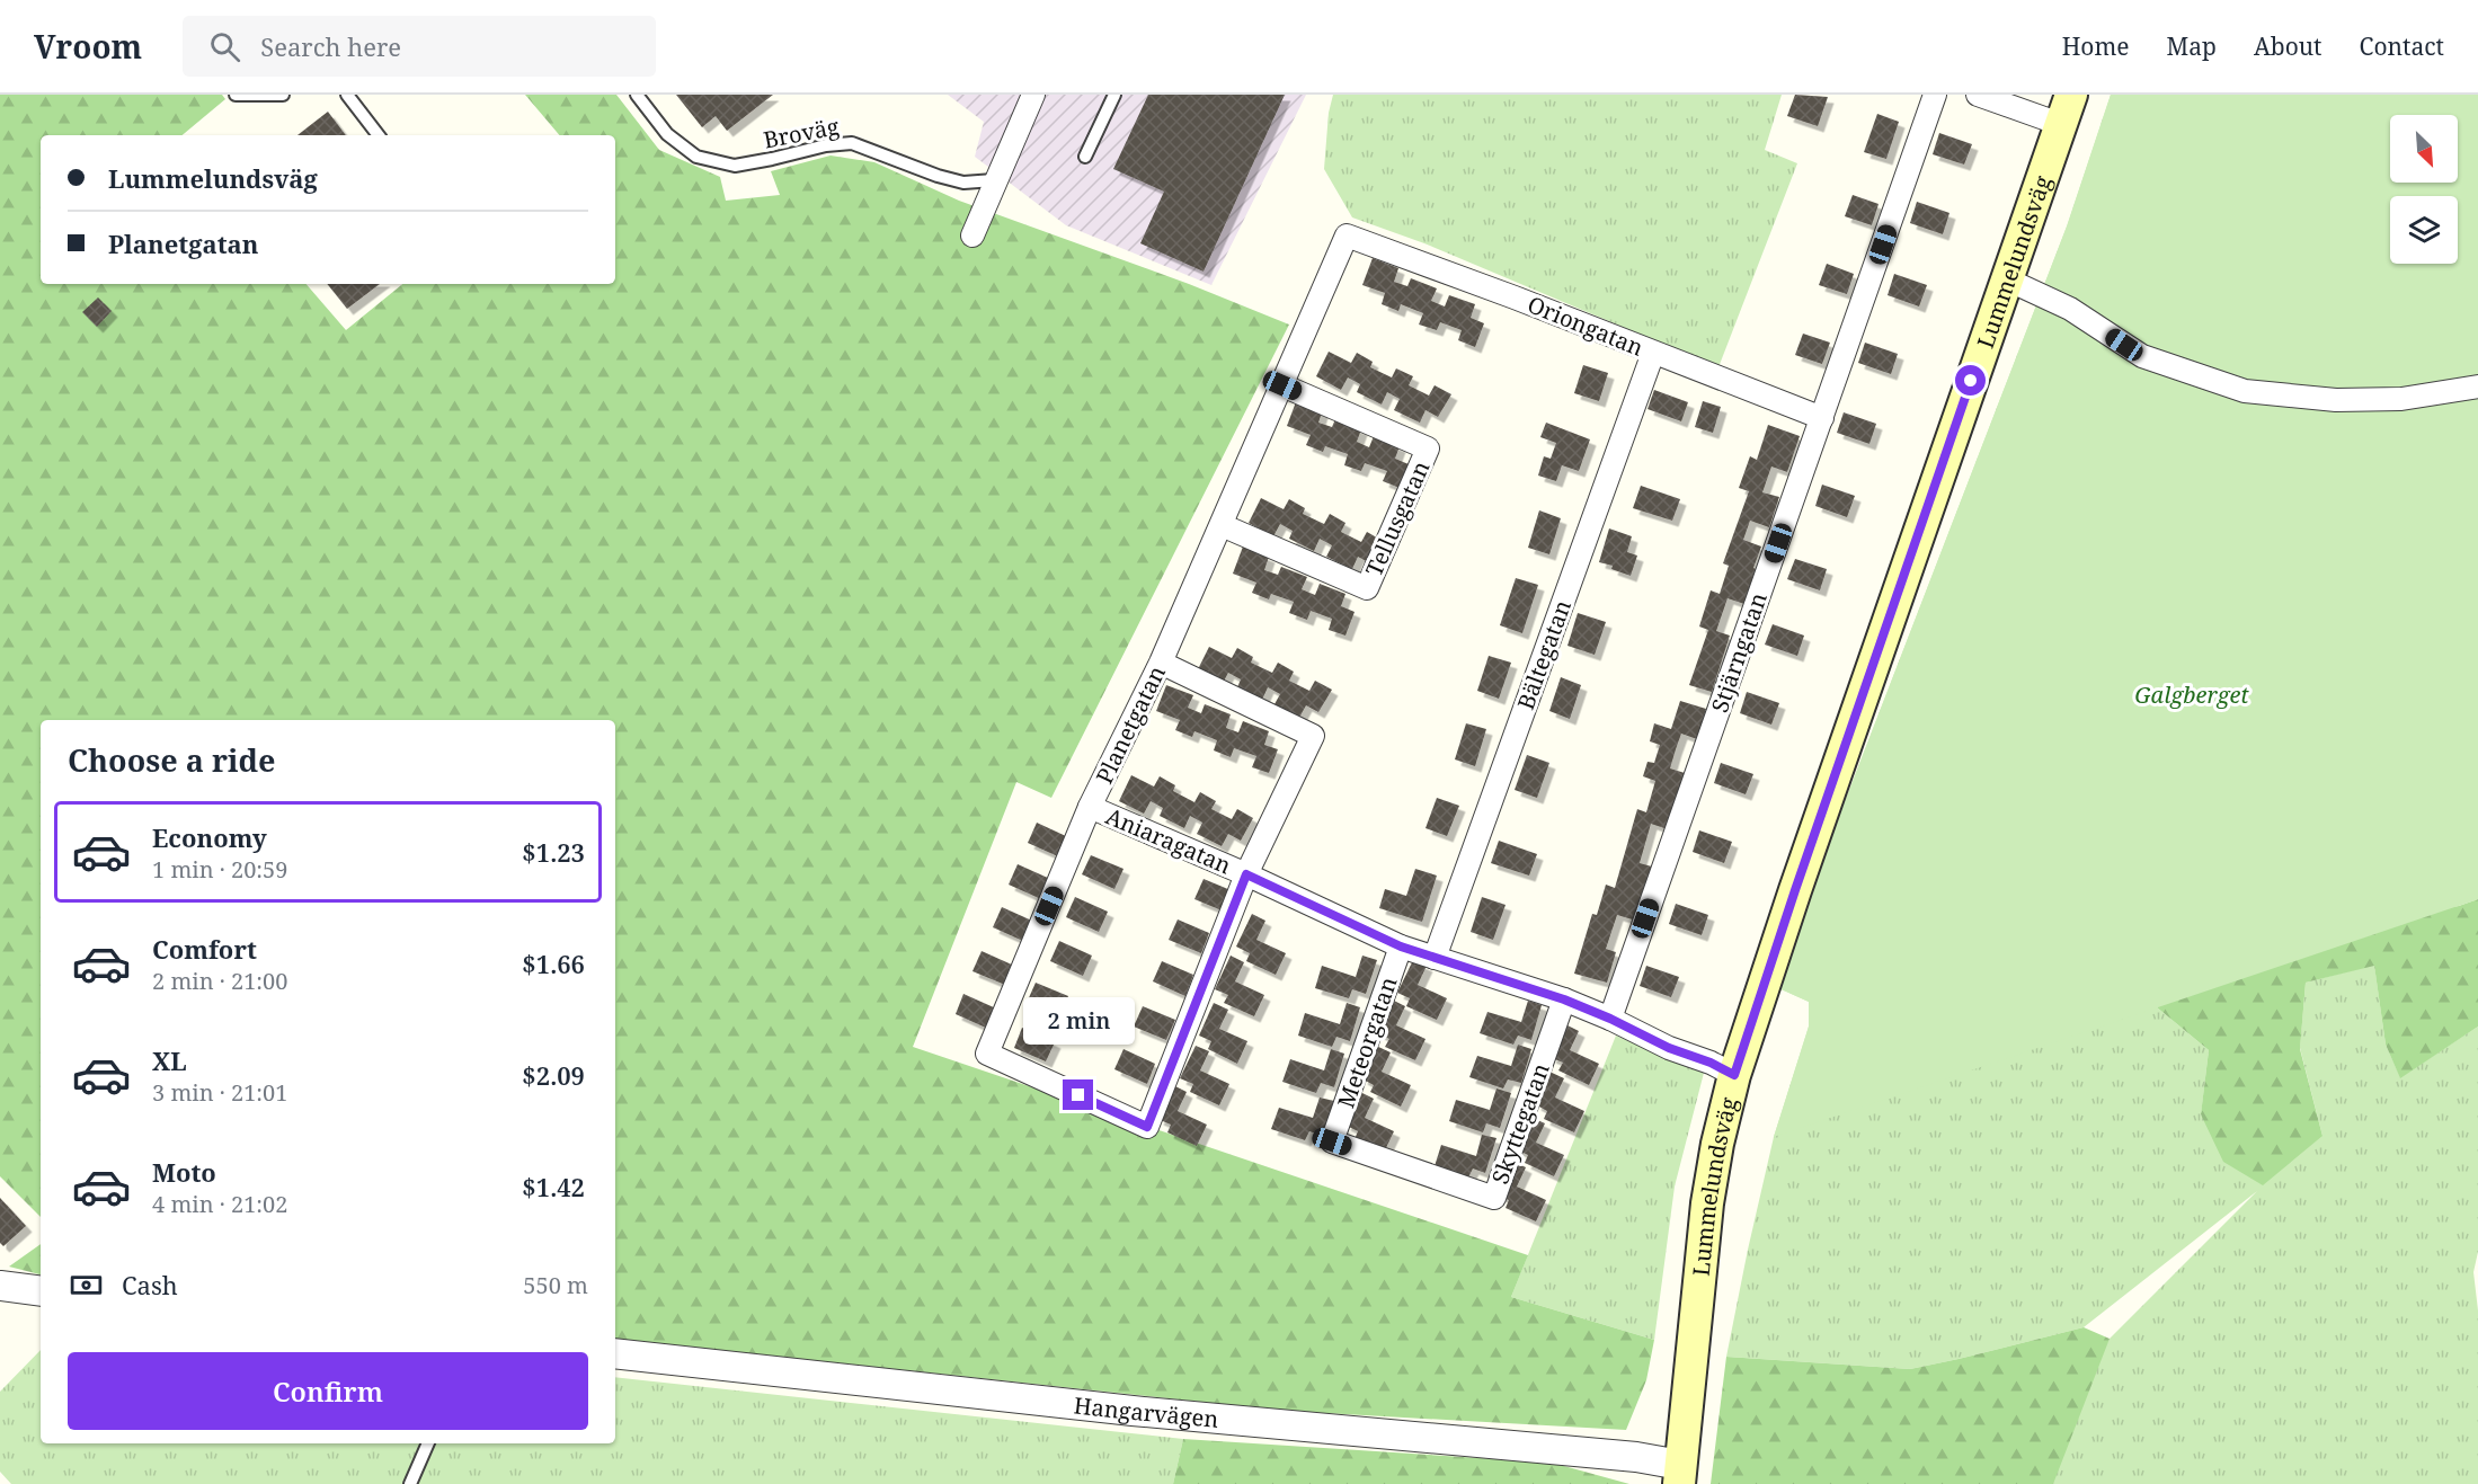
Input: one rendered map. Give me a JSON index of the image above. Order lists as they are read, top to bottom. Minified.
{"streets":{"main road":["Lummelundsväg"],"street":["Oriongatan","Tellusgatan","Stjärngatan","Bältegatan","Planetgatan","Aniaragatan","Meteorgatan","Skyttegatan","Hangarvägen"],"lane":["Broväg"]},"crossings":[["Lummelundsväg","Aniaragatan"],["Lummelundsväg","Hangarvägen"],["Oriongatan","Stjärngatan"],["Oriongatan","Bältegatan"],["Oriongatan","Planetgatan"],["Tellusgatan","Planetgatan"],["Stjärngatan","Aniaragatan"],["Bältegatan","Aniaragatan"],["Planetgatan","Aniaragatan"],["Aniaragatan","Meteorgatan"],["Aniaragatan","Skyttegatan"],["Meteorgatan","Skyttegatan"]],"parks":["Galgberget"],"north":"bottom right","page":{"header":"Vroom","search":"Search here","nav":["Home","Map","About","Contact"],"banner":["Lummelundsväg","Planetgatan"],"heading":"Choose a ride","list":[{"name":"Economy","note":"1 min · 20:59","value":"$1.23"},{"name":"Comfort","note":"2 min · 21:00","value":"$1.66"},{"name":"XL","note":"3 min · 21:01","value":"$2.09"},{"name":"Moto","note":"4 min · 21:02","value":"$1.42"}],"bubble":"2 min","pay":["Cash","550 m"],"buttons":"Confirm"}}
